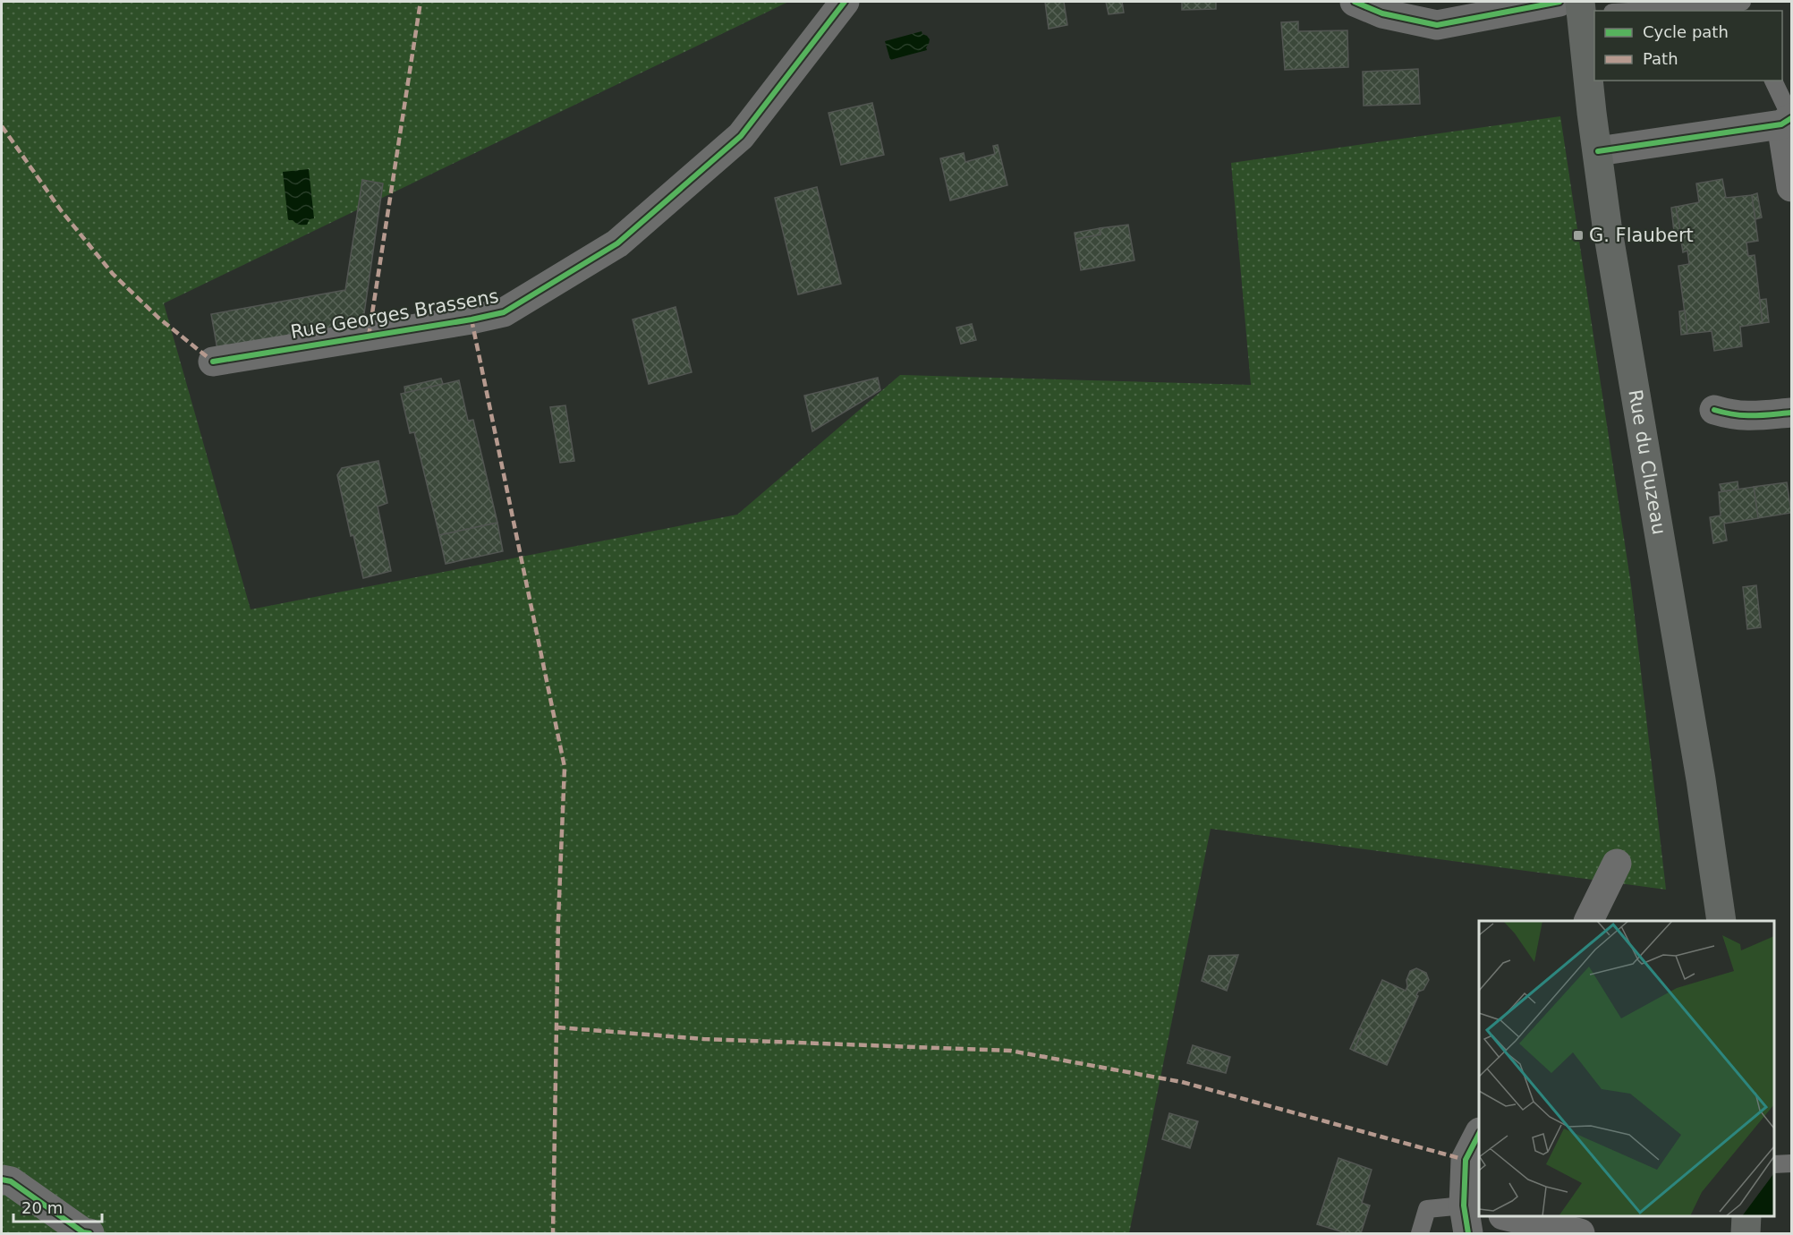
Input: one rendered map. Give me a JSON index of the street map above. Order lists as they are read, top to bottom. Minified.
{"streets":{"main road":["Rue du Cluzeau"],"street":["Rue Georges Brassens"]},"places":{"transit":["G. Flaubert"]},"legend":["Cycle path","Path"],"scale_bar":"20 m"}
